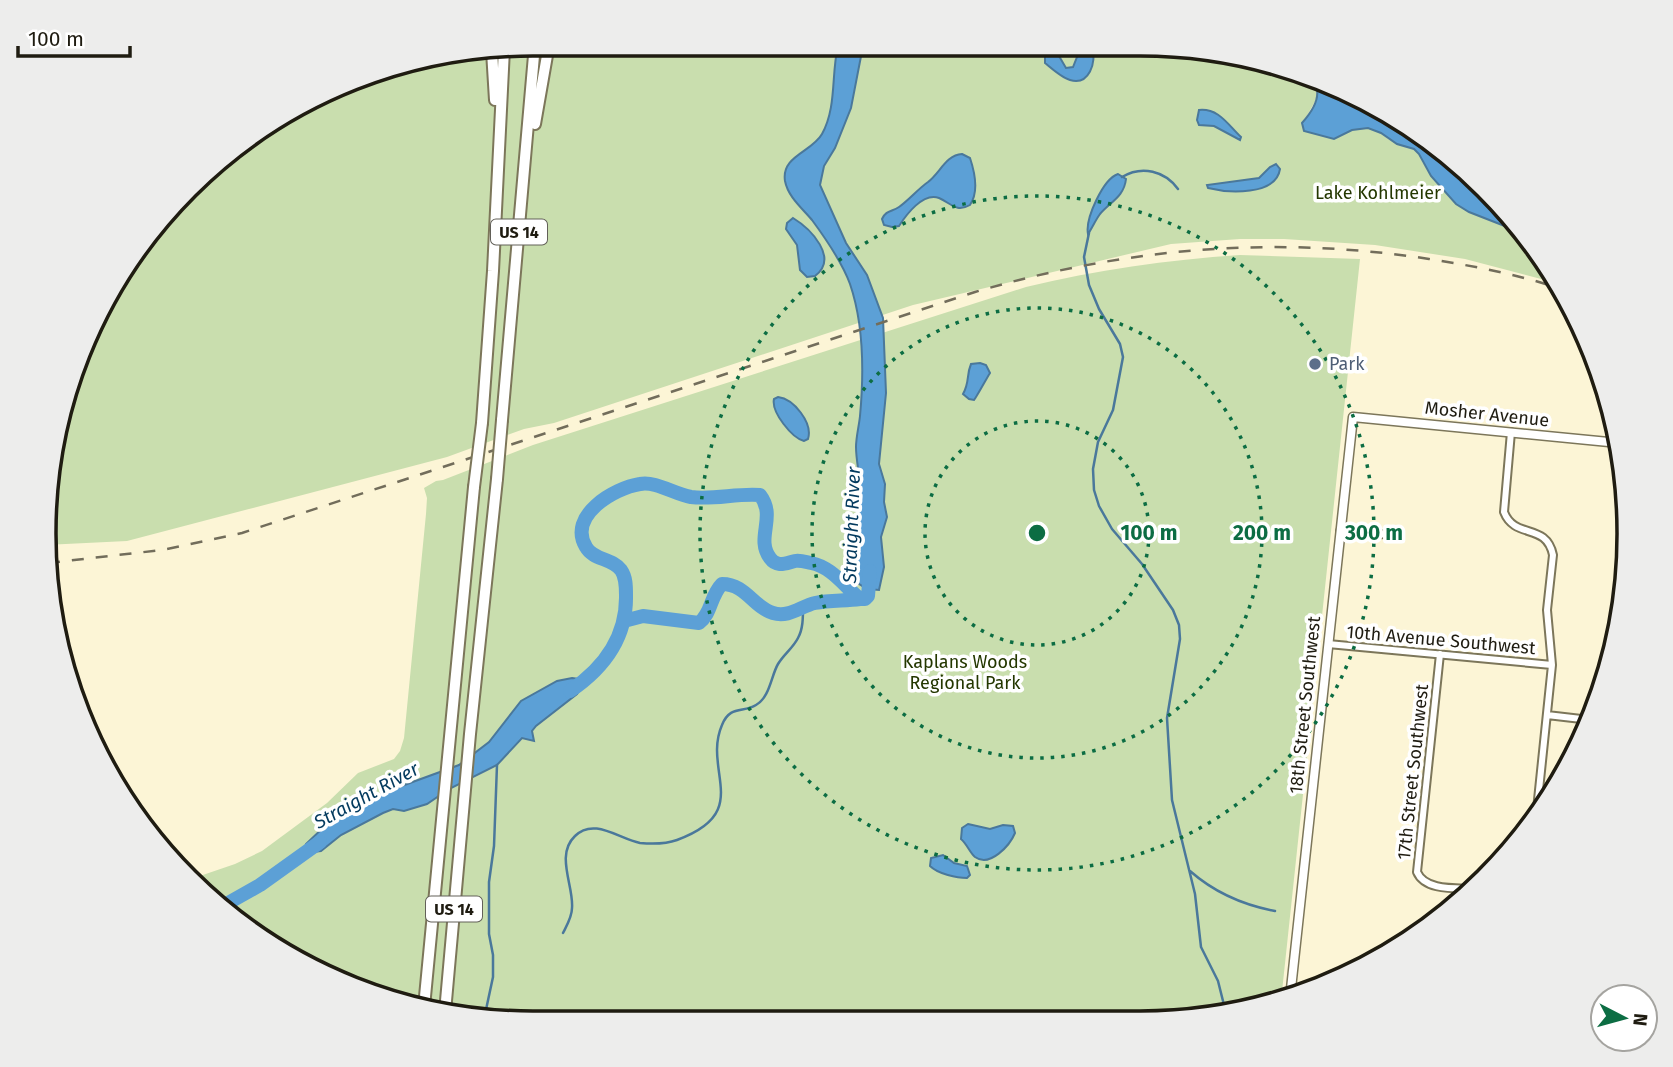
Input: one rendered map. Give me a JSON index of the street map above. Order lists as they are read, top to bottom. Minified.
{"streets":{"highway":["US 14"],"street":["Mosher Avenue","10th Avenue Southwest","18th Street Southwest","17th Street Southwest"]},"crossings":[["Mosher Avenue","18th Street Southwest"],["10th Avenue Southwest","18th Street Southwest"],["10th Avenue Southwest","17th Street Southwest"]],"water":["Straight River"],"parks":["Lake Kohlmeier","Kaplans Woods Regional Park"],"places":["Park"],"scale_bar":"100 m","north":"right","rings":["100 m","200 m","300 m"]}
